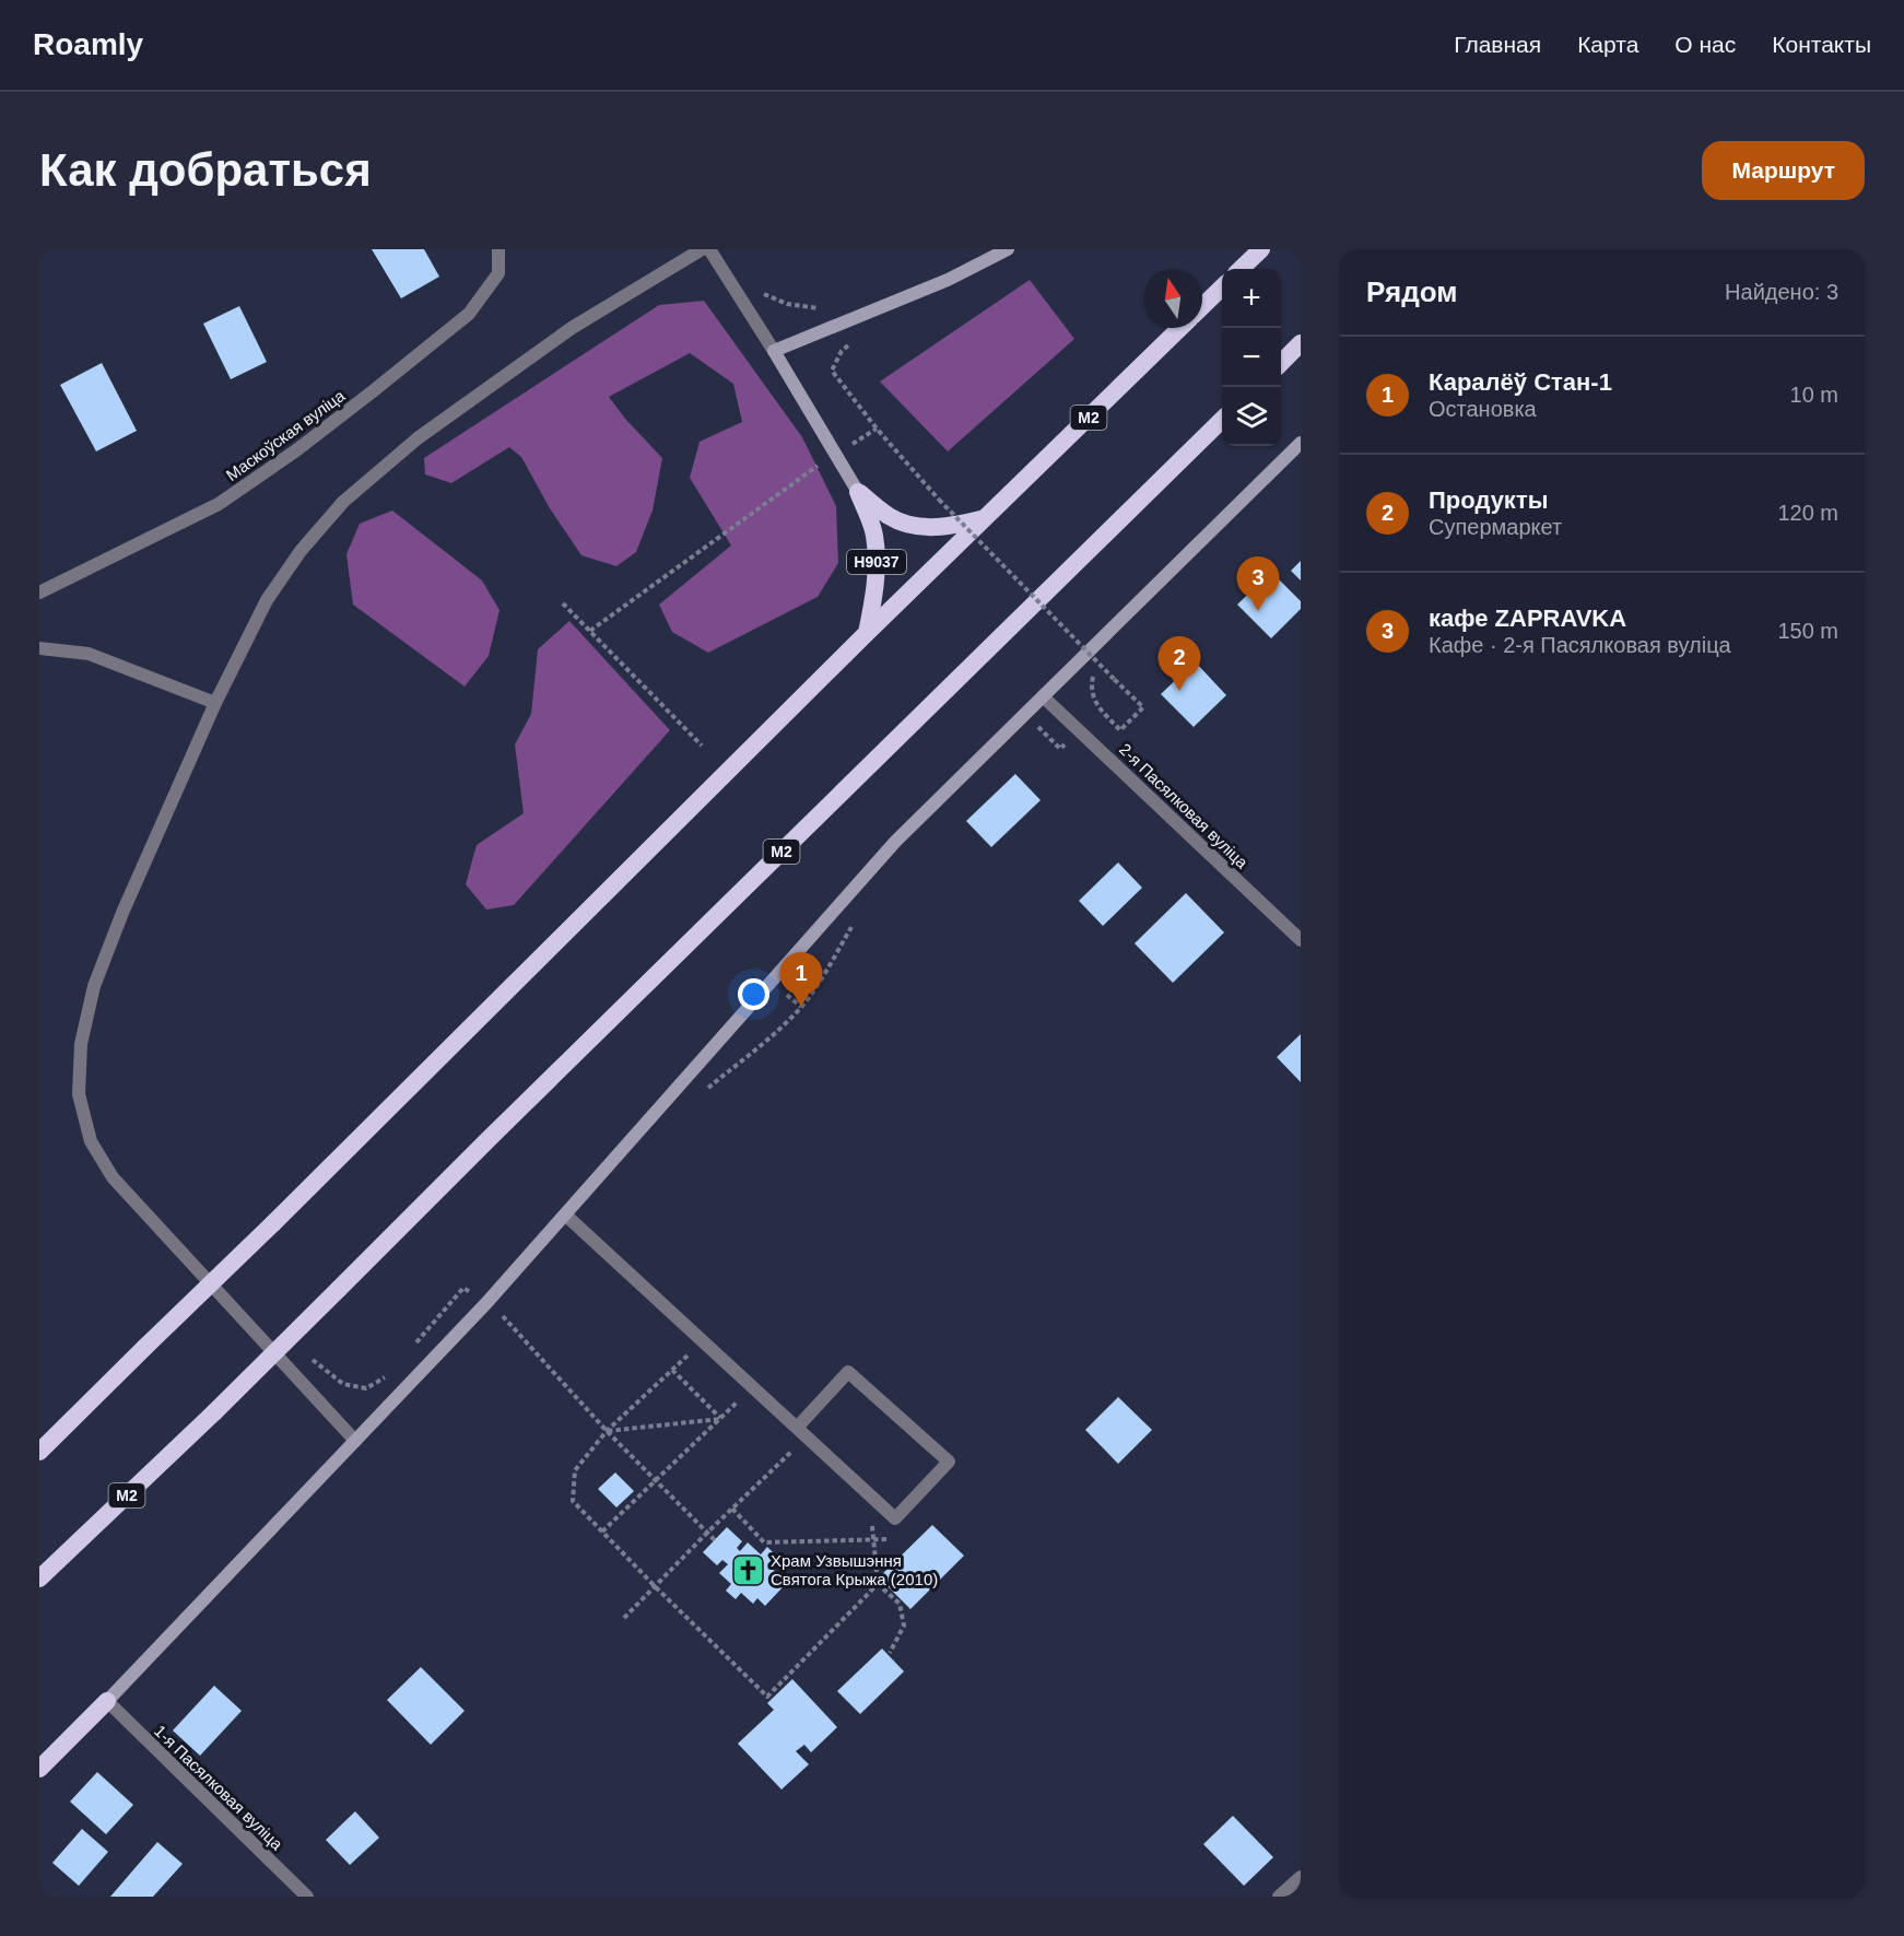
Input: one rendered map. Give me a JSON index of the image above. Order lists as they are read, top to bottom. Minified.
{"streets":{"highway":["М2","Н9037"],"street":["Маскоўская вуліца","2-я Пасялковая вуліца","1-я Пасялковая вуліца"]},"crossings":[["М2","Н9037"]],"places":{"church":["Храм Узвышэння Святога Крыжа (2010)"]},"north":"top","page":{"header":"Roamly","nav":["Главная","Карта","О нас","Контакты"],"buttons":"Маршрут","title":"Как добраться","heading":["Рядом","Найдено: 3"],"map_buttons":["+","−"],"list":[{"mark":"1","name":"Каралёў Стан-1","note":"Остановка","value":"10 m"},{"mark":"2","name":"Продукты","note":"Супермаркет","value":"120 m"},{"mark":"3","name":"кафе ZAPRAVKA","note":"Кафе · 2-я Пасялковая вуліца","value":"150 m"}],"pins":["3","2","1"]}}
